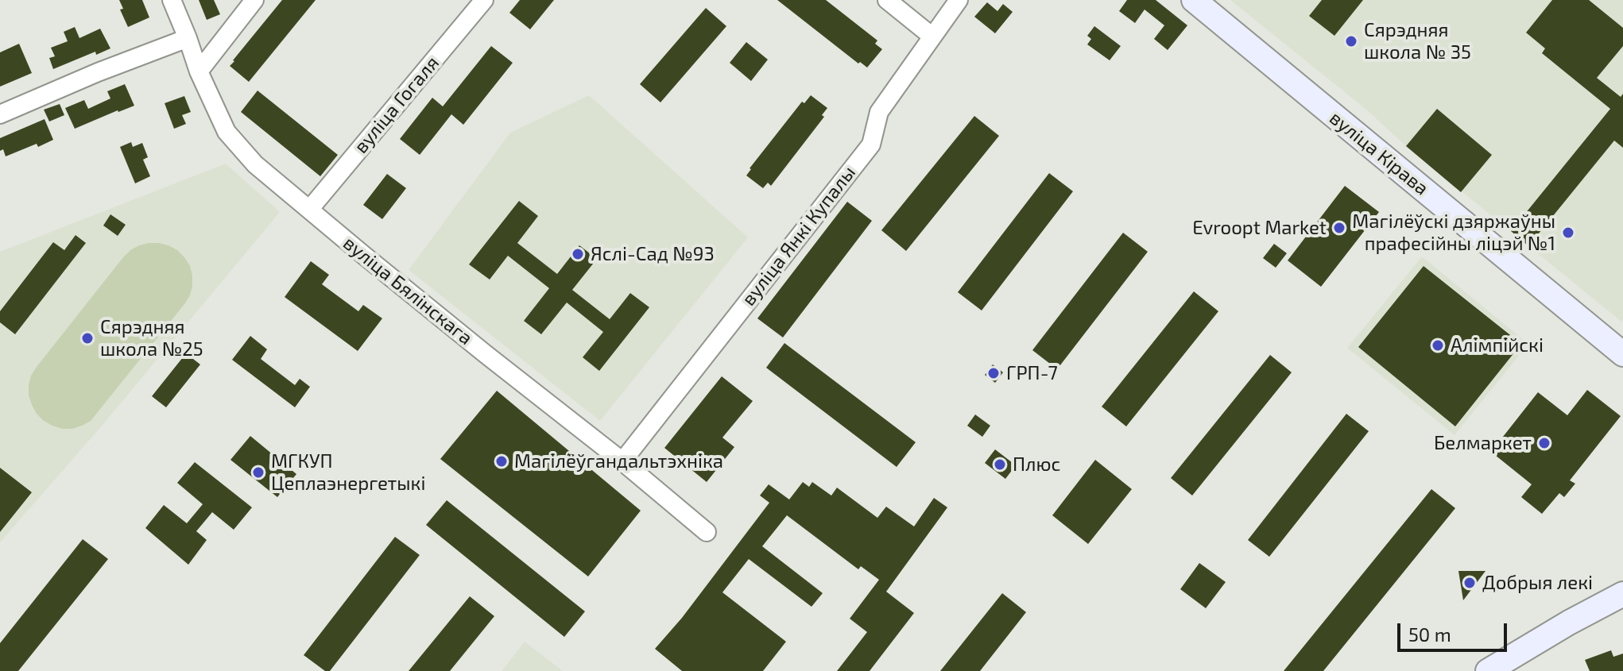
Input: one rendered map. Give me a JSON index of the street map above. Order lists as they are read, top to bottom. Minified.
{"streets":{"street":["вуліца Гогаля","вуліца Кірава","вуліца Янкі Купалы","вуліца Бялінскага"]},"crossings":[["вуліца Гогаля","вуліца Бялінскага"],["вуліца Янкі Купалы","вуліца Бялінскага"]],"places":["Сярэдняя школа № 35","Evroopt Market","Магілёўскі дзяржаўны прафесійны ліцэй №1","Яслі-Сад №93","Сярэдняя школа №25","Алімпійскі","ГРП-7","Белмаркет","Магілёўгандальтэхніка","Плюс","МГКУП Цеплаэнергетыкі","Добрыя лекі"],"scale_bar":"50 m"}
